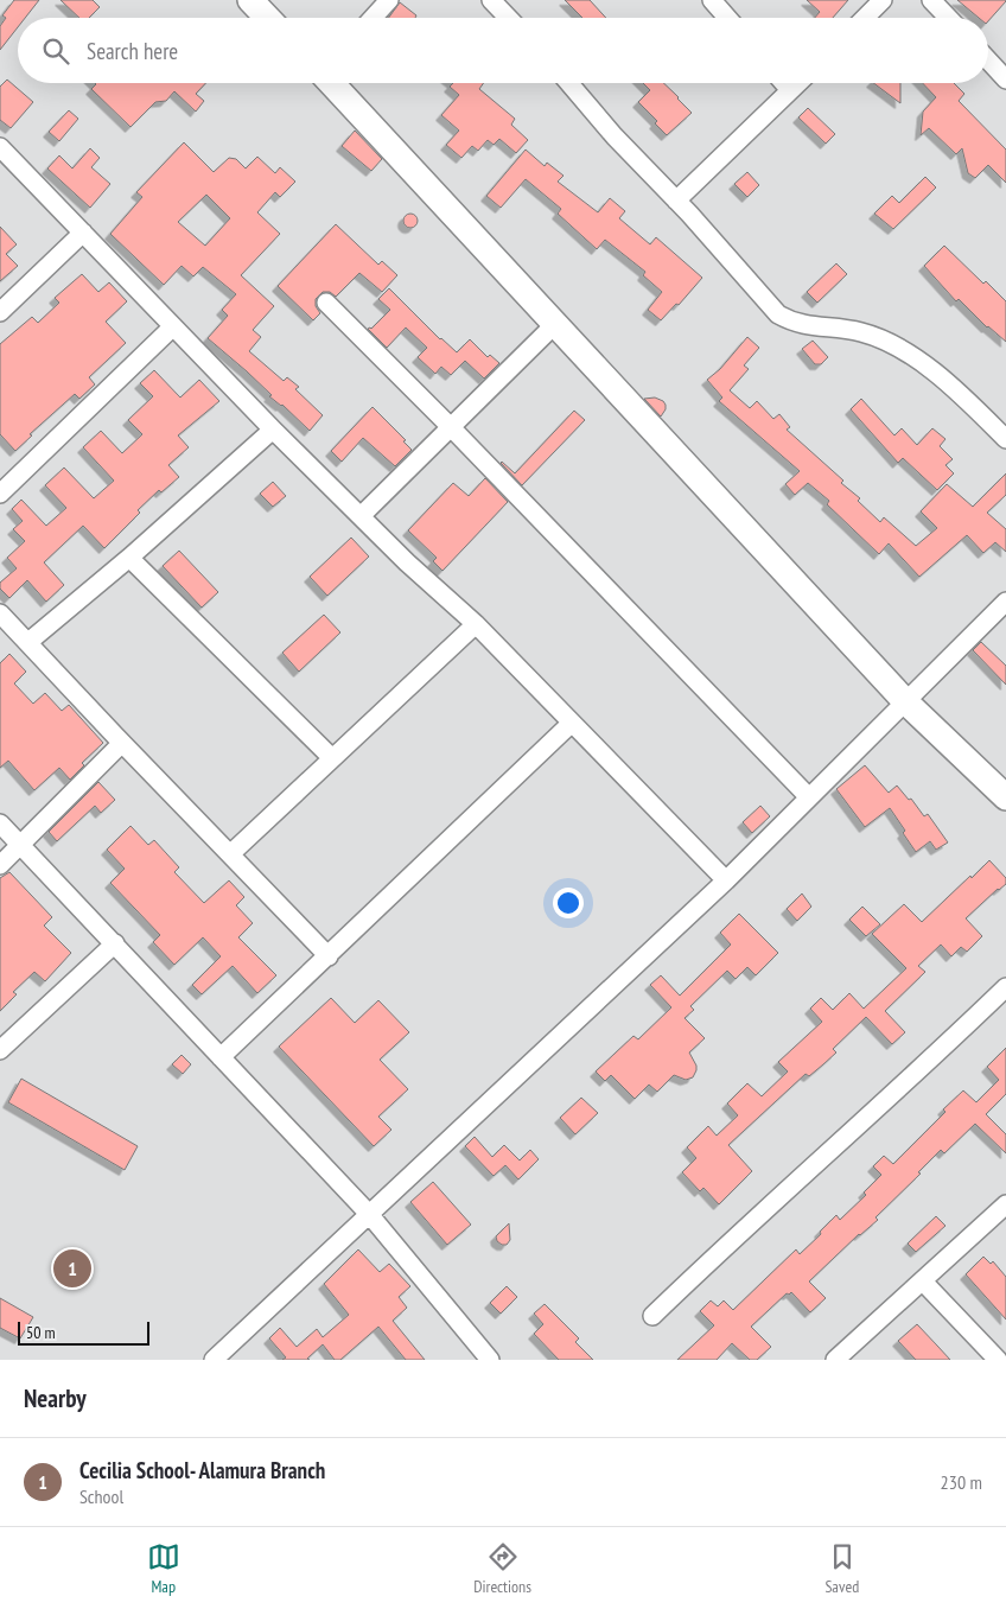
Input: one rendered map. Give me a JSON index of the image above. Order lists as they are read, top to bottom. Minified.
{"scale_bar":"50 m","page":{"search":"Search here","pins":"1","scale":"50 m","heading":"Nearby","list":[{"mark":"1","name":"Cecilia School- Alamura Branch","note":"School","value":"230 m"}],"nav":["Map","Directions","Saved"]}}
